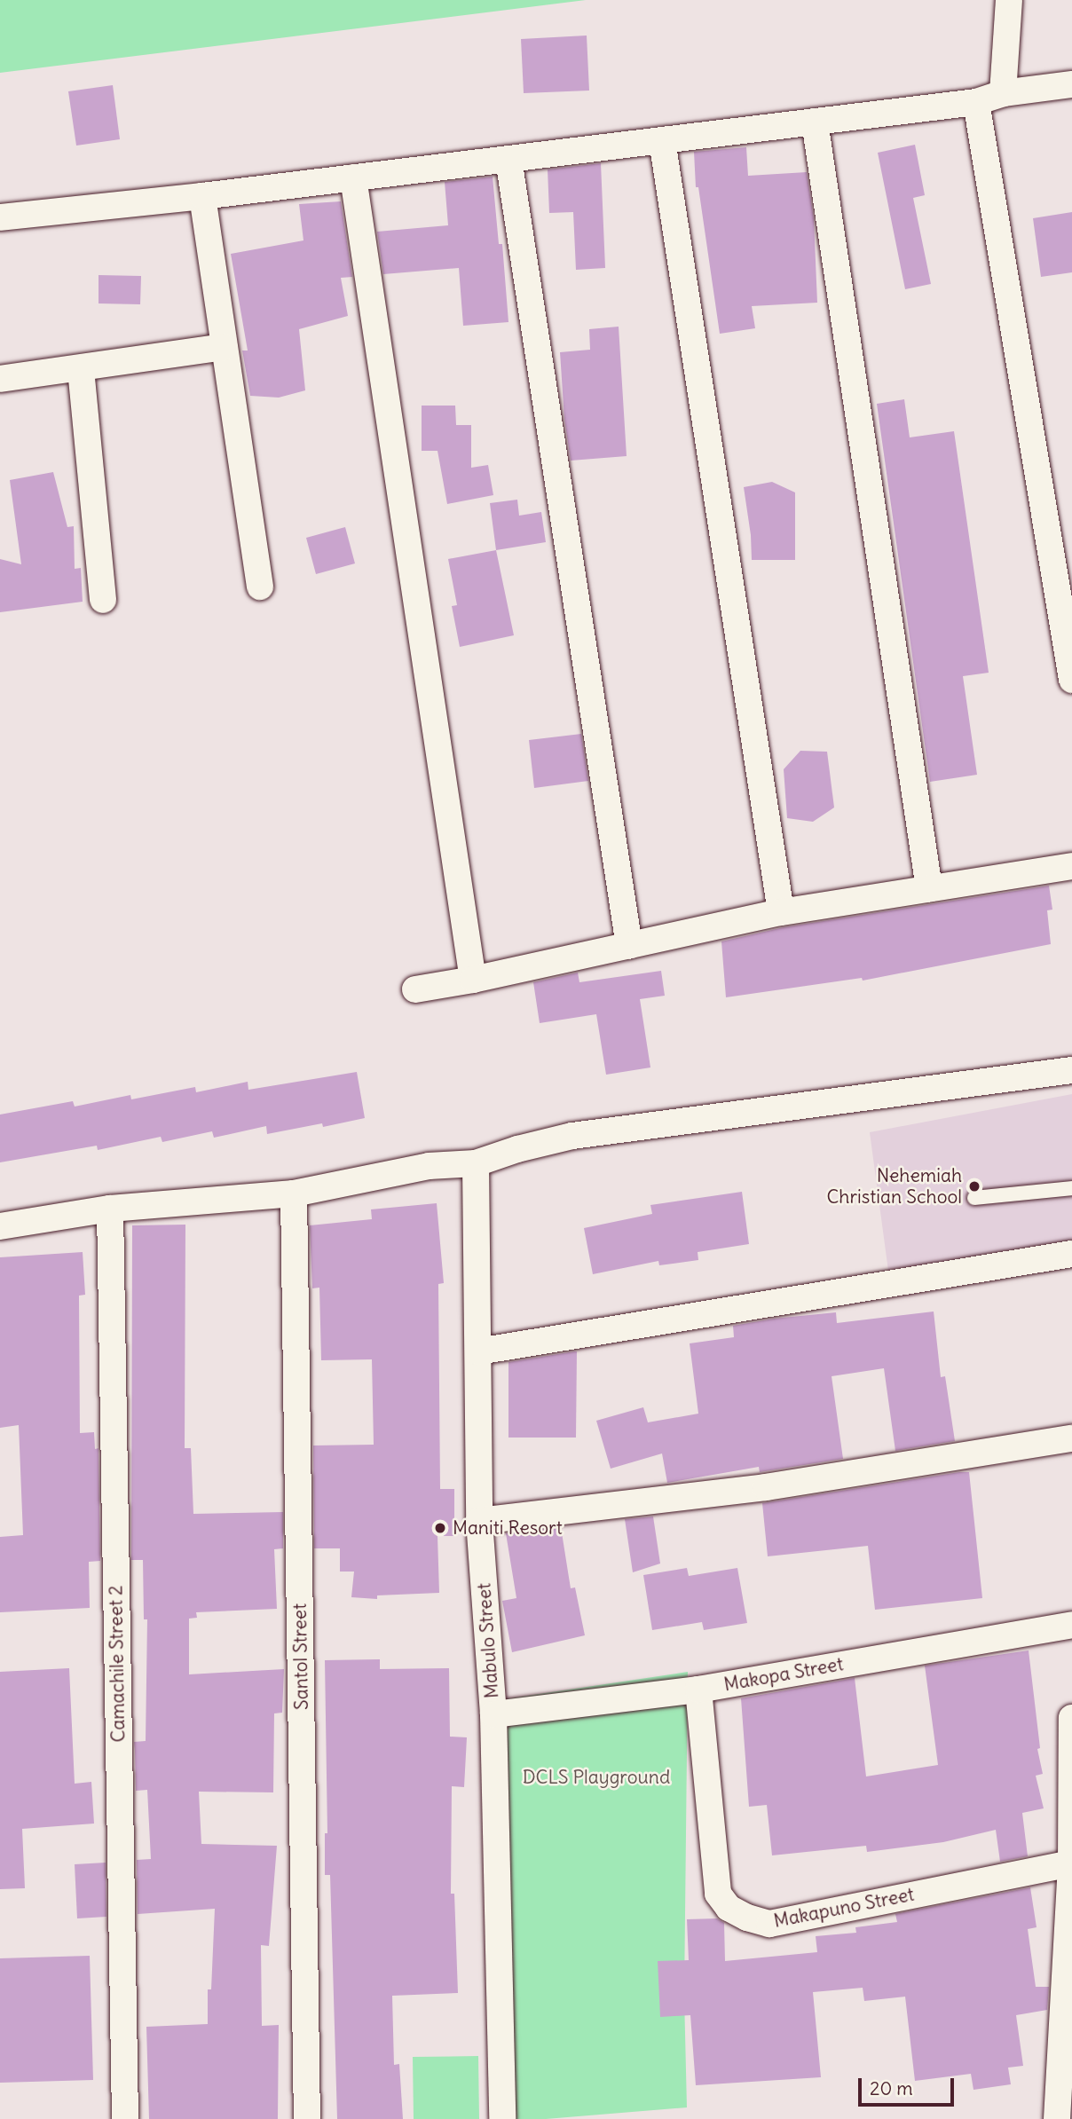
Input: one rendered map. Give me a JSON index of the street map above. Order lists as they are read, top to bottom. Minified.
{"streets":{"street":["Mabulo Street","Santol Street","Camachile Street 2","Makopa Street","Makapuno Street"]},"crossings":[["Mabulo Street","Makopa Street"],["Makopa Street","Makapuno Street"]],"parks":["DCLS Playground"],"places":["Nehemiah Christian School","Maniti Resort"],"scale_bar":"20 m"}
